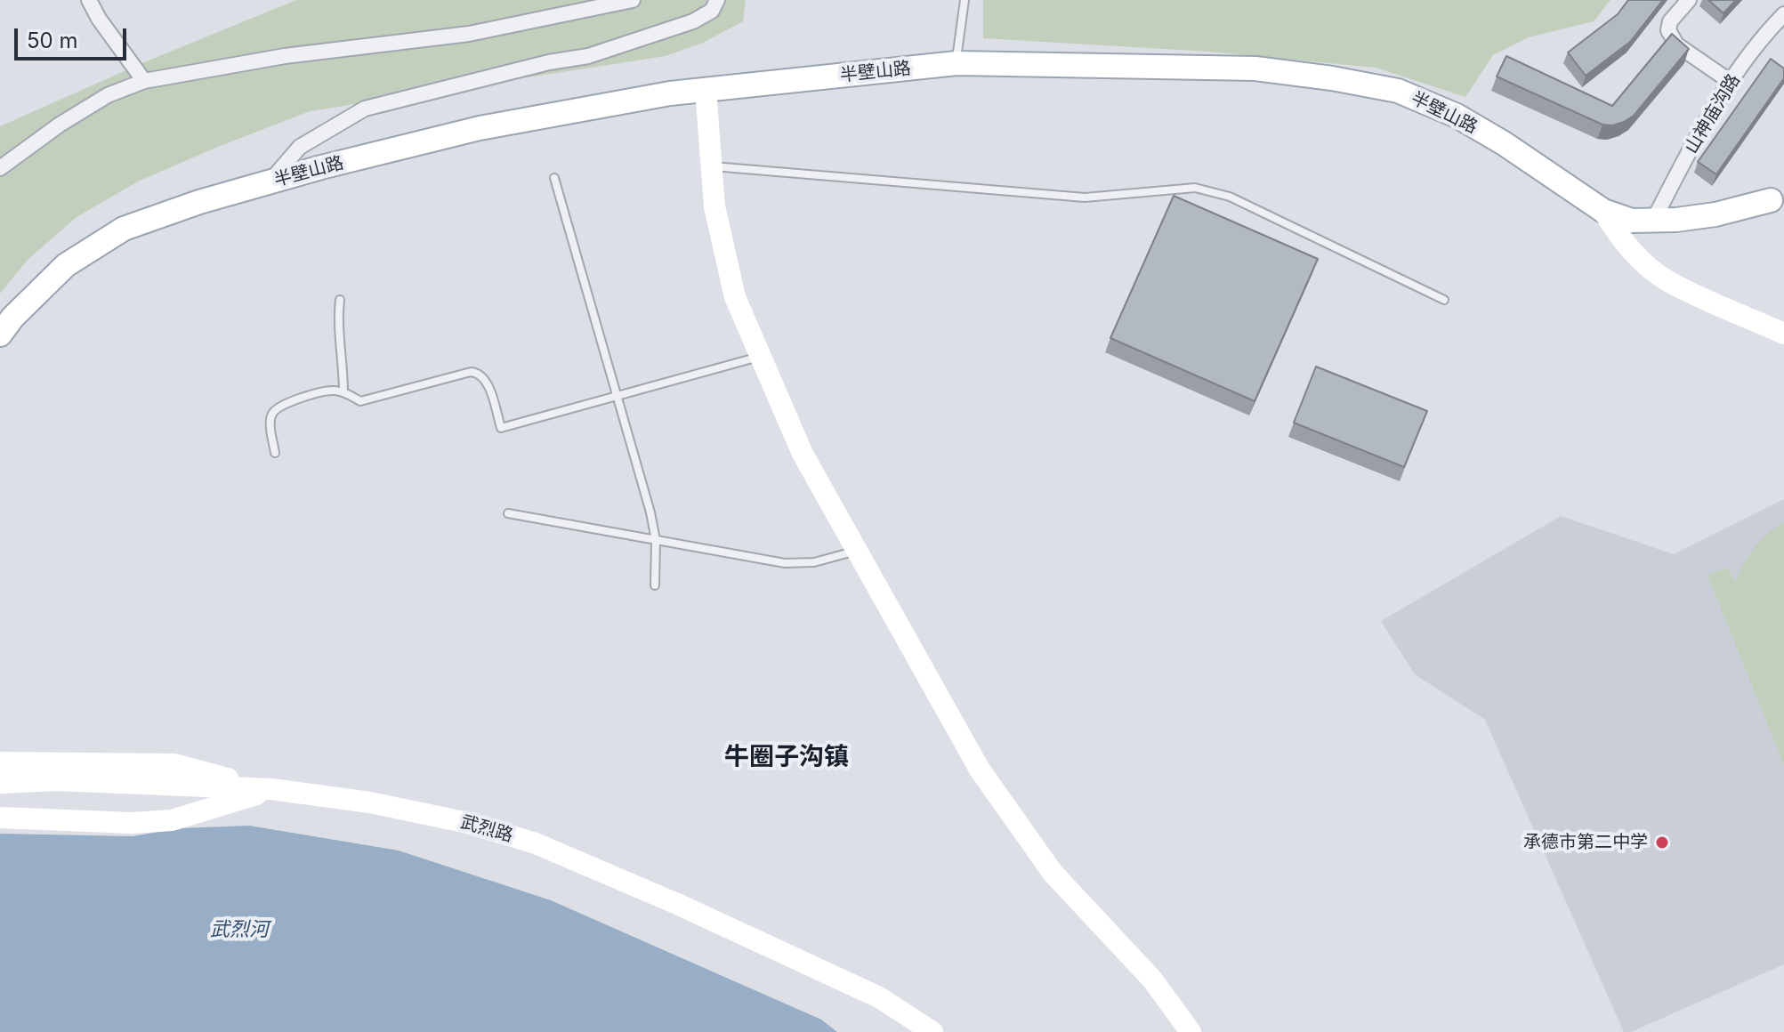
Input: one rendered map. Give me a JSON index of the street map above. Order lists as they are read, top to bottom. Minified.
{"streets":{"main road":["半壁山路","武烈路"],"street":["山神庙沟路"]},"crossings":[["半壁山路","山神庙沟路"]],"districts":["牛圈子沟镇"],"water":["武烈河"],"places":["承德市第二中学"],"scale_bar":"50 m"}
